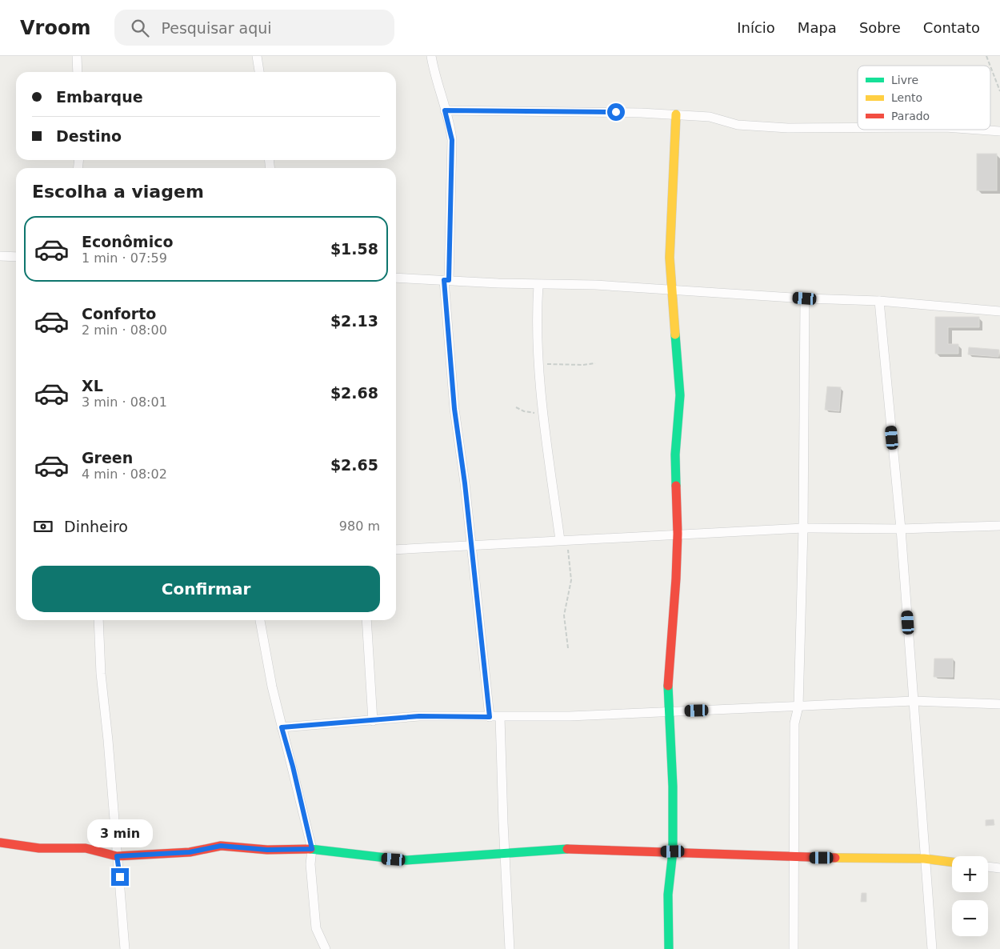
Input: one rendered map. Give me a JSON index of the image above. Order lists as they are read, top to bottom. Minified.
{"legend":["Livre","Lento","Parado"],"page":{"header":"Vroom","search":"Pesquisar aqui","nav":["Início","Mapa","Sobre","Contato"],"banner":["Embarque","Destino"],"heading":"Escolha a viagem","list":[{"name":"Econômico","note":"1 min · 07:59","value":"$1.58"},{"name":"Conforto","note":"2 min · 08:00","value":"$2.13"},{"name":"XL","note":"3 min · 08:01","value":"$2.68"},{"name":"Green","note":"4 min · 08:02","value":"$2.65"}],"pay":["Dinheiro","980 m"],"buttons":"Confirmar","bubble":"3 min","map_buttons":["+","−"]}}
